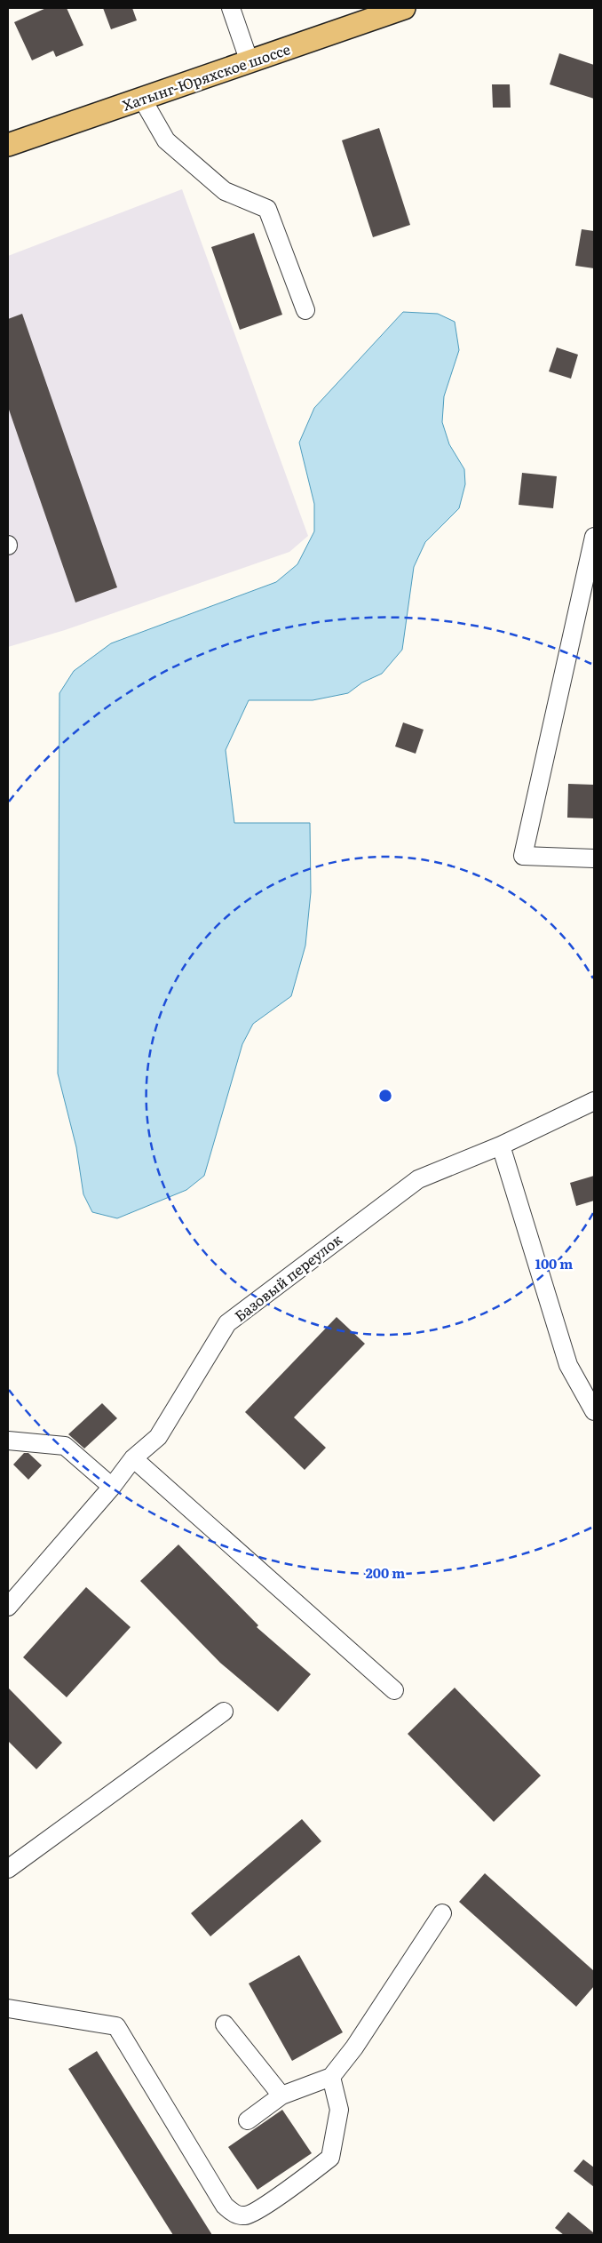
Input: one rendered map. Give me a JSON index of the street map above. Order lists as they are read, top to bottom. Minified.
{"streets":{"main road":["Хатынг-Юряхское шоссе"],"street":["Базовый переулок"]},"rings":["100 m","200 m"]}
